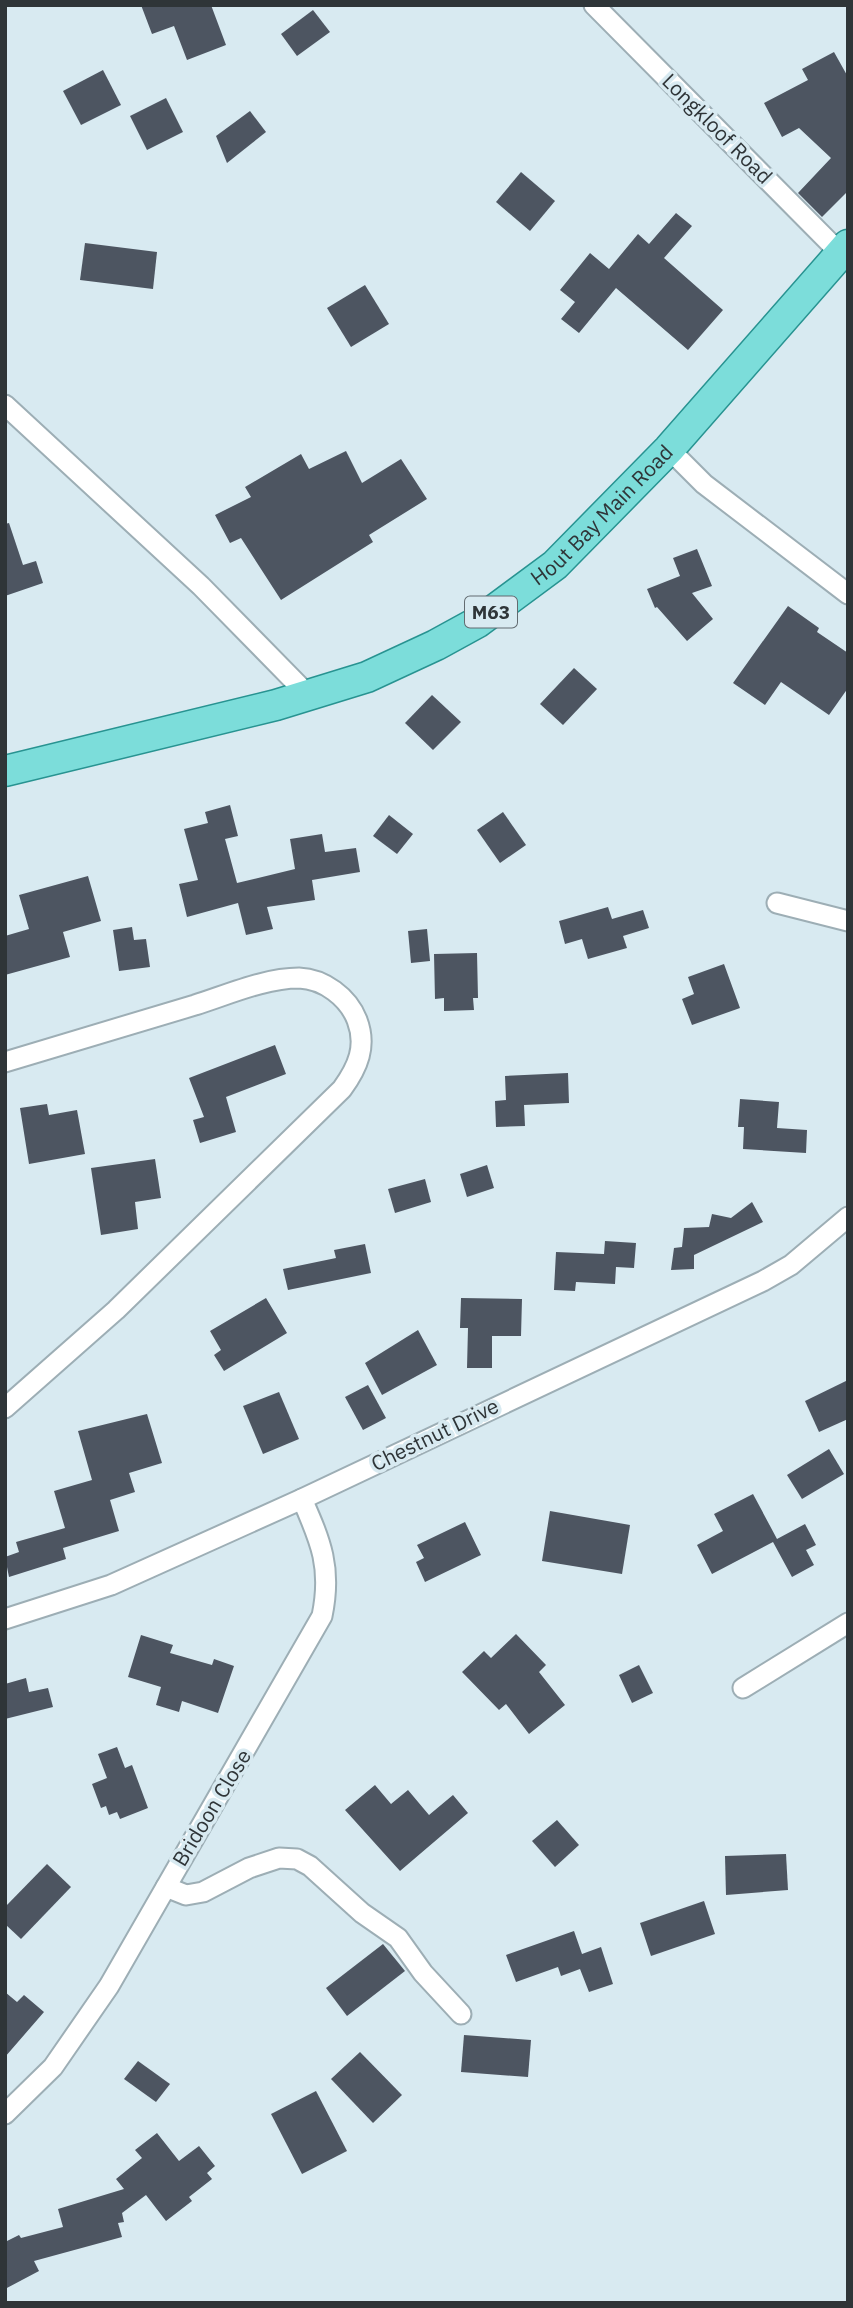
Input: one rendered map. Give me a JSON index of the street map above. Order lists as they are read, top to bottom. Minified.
{"streets":{"main road":["Hout Bay Main Road","M63"],"street":["Longkloof Road","Chestnut Drive","Bridoon Close"]},"crossings":[["Longkloof Road","Hout Bay Main Road"],["Chestnut Drive","Bridoon Close"]]}
